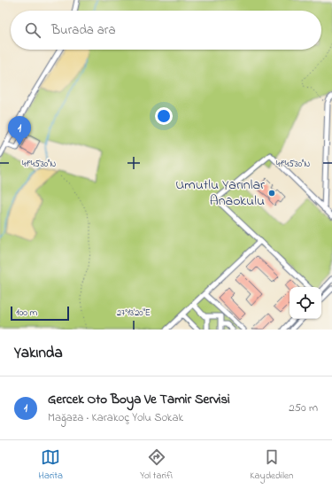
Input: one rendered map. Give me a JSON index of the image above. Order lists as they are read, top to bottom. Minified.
{"places":["Umutlu Yarınlar Anaokulu"],"scale_bar":"100 m","page":{"search":"Burada ara","pins":"1","scale":"100 m","heading":"Yakında","list":[{"mark":"1","name":"Gercek Oto Boya Ve Tamir Servisi","note":"Mağaza · Karakoç Yolu Sokak","value":"250 m"}],"nav":["Harita","Yol tarifi","Kaydedilen"]},"coordinates":["41°45'30\"N","27°13'20\"E"]}
